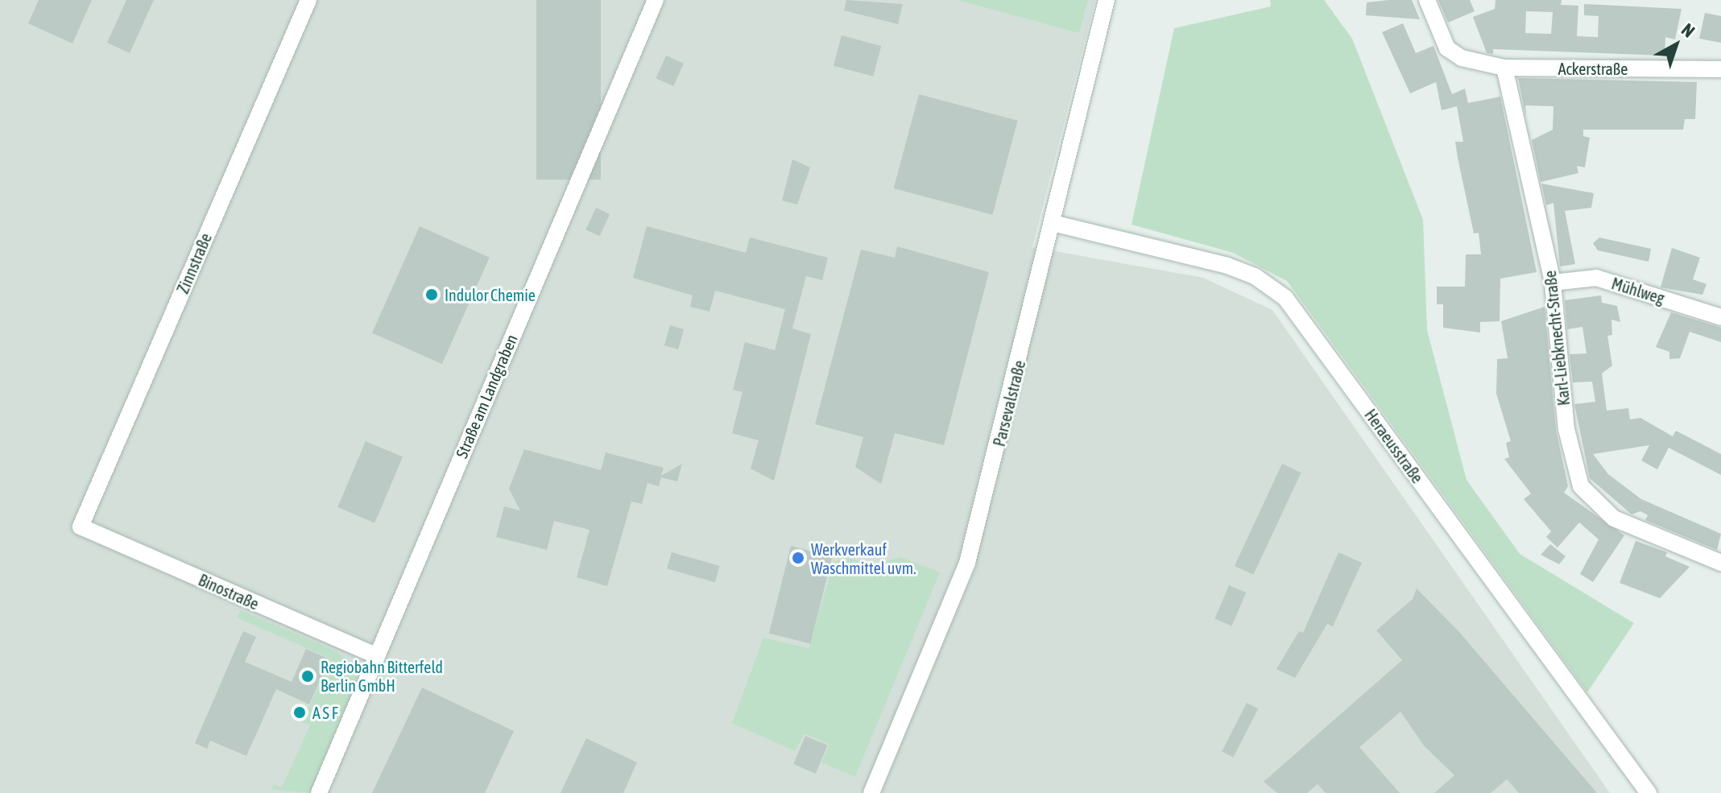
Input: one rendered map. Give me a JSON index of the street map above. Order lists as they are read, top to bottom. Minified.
{"streets":{"street":["Ackerstraße","Zinnstraße","Mühlweg","Karl-Liebknecht-Straße","Straße am Landgraben","Parsevalstraße","Heraeusstraße","Binostraße"]},"crossings":[["Ackerstraße","Karl-Liebknecht-Straße"],["Zinnstraße","Binostraße"],["Mühlweg","Karl-Liebknecht-Straße"],["Straße am Landgraben","Binostraße"],["Parsevalstraße","Heraeusstraße"]],"places":["Indulor Chemie","Werkverkauf Waschmittel uvm.","Regiobahn Bitterfeld Berlin GmbH","A S F"],"north":"top right"}
